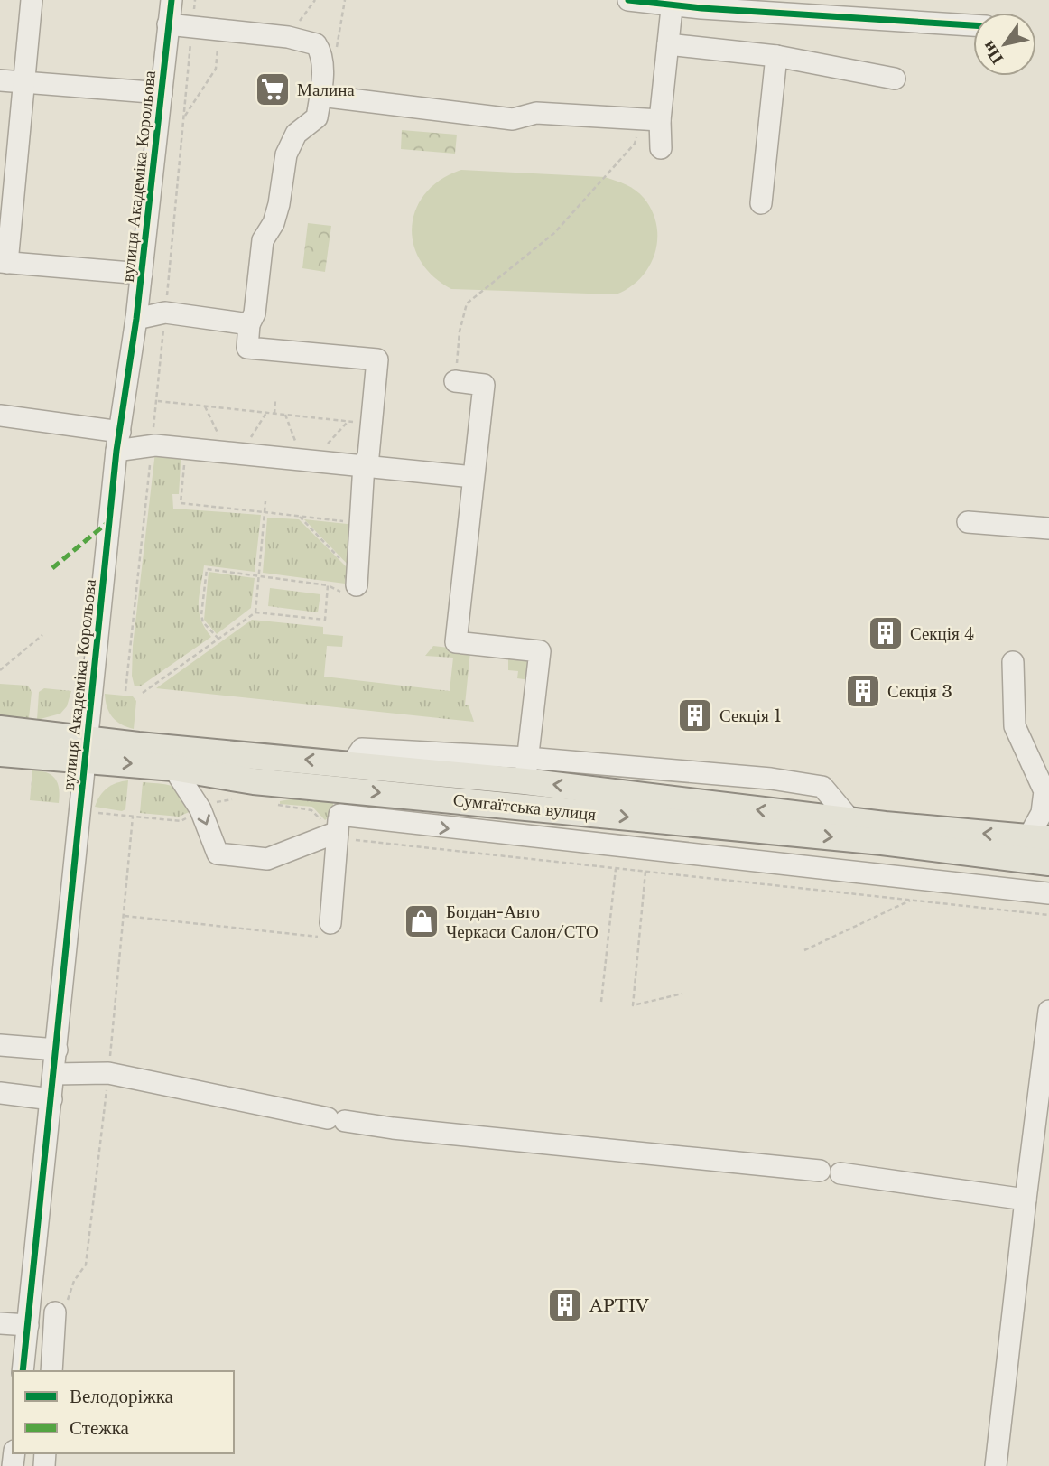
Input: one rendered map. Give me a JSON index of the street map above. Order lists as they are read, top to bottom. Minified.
{"streets":{"main road":["Сумгаїтська вулиця"],"street":["вулиця Академіка Корольова"]},"crossings":[["вулиця Академіка Корольова","Сумгаїтська вулиця"]],"places":{"supermarket":["Малина"],"building":["Секція 4","Секція 3","Секція 1","APTIV"],"shop":["Богдан-Авто Черкаси Салон/СТО"]},"legend":["Велодоріжка","Стежка"],"north":"bottom left"}
